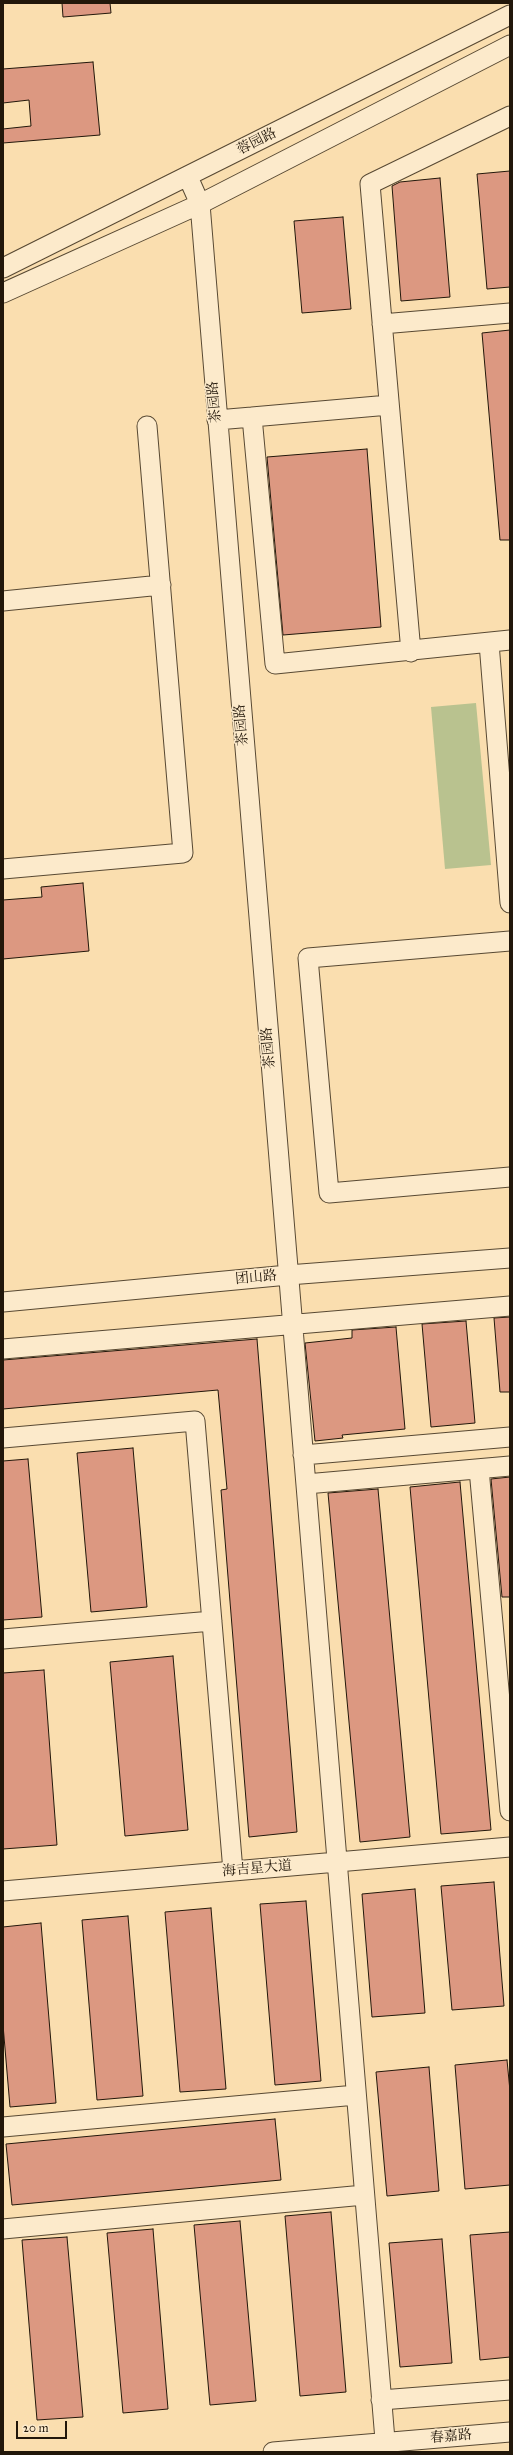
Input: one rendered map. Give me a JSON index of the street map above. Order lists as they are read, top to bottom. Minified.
{"streets":{"street":["蓉园路","茶园路","团山路","海吉星大道","春嘉路"]},"crossings":[["蓉园路","茶园路"],["茶园路","团山路"],["茶园路","海吉星大道"],["茶园路","春嘉路"]],"scale_bar":"20 m"}
